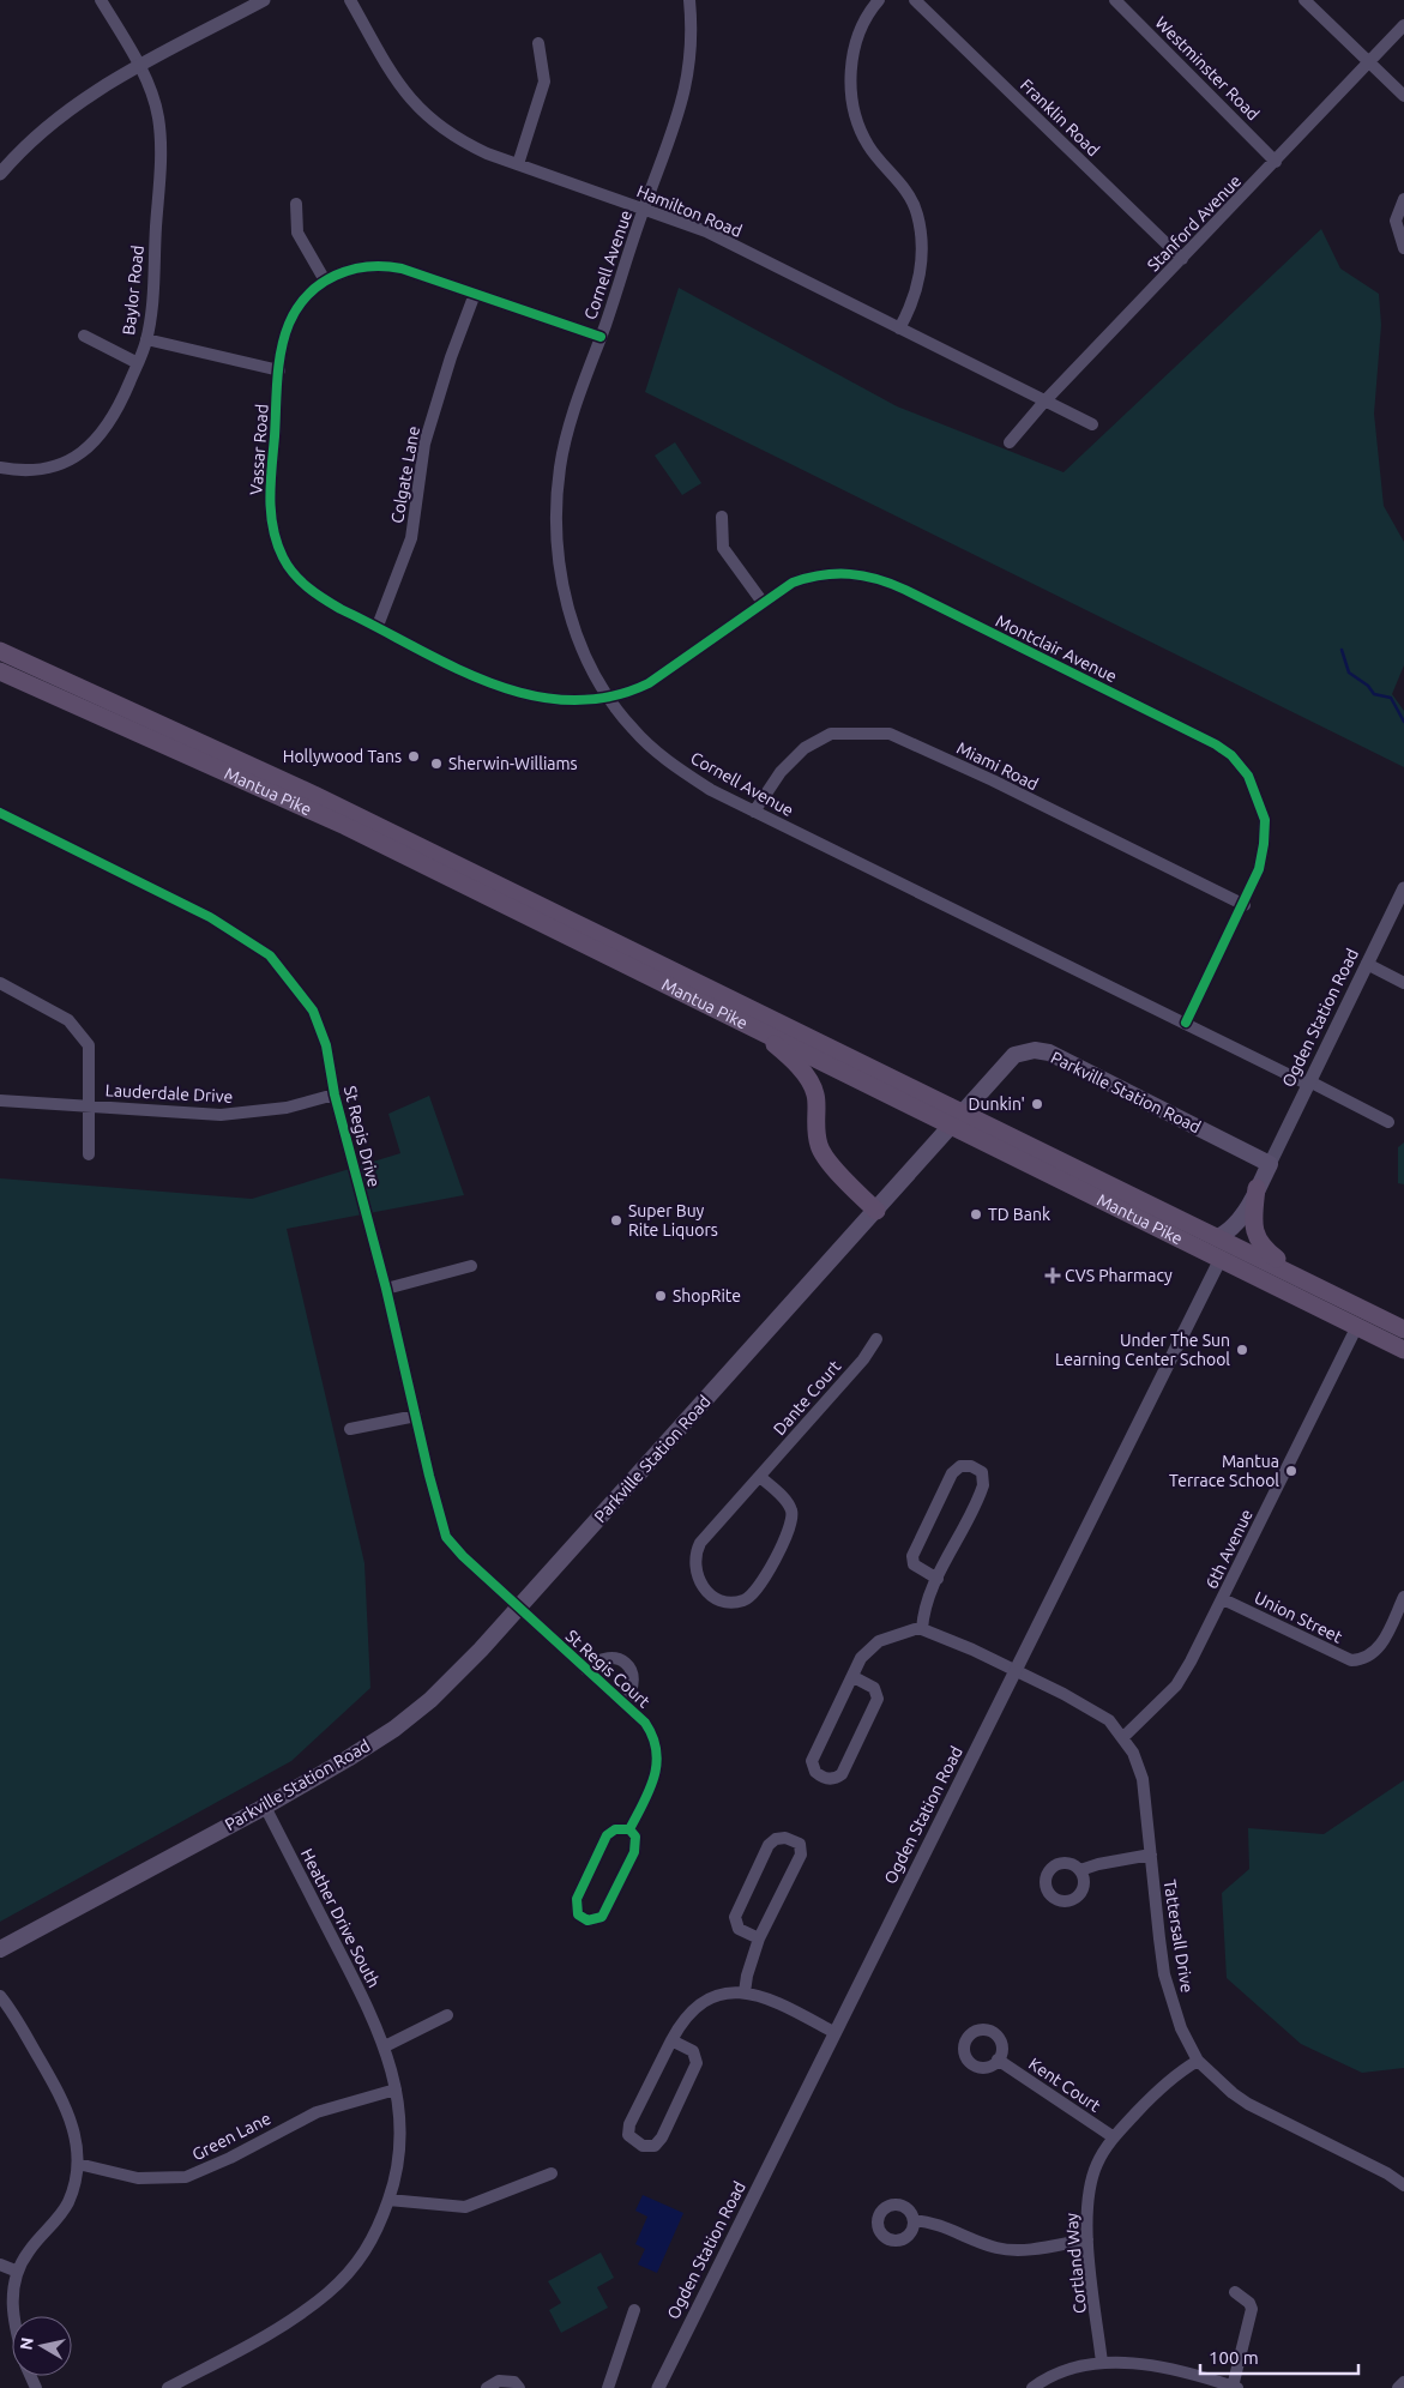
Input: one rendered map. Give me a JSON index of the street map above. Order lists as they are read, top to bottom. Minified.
{"streets":{"main road":["Mantua Pike","Parkville Station Road"],"street":["Westminster Road","Franklin Road","Hamilton Road","Stanford Avenue","Cornell Avenue","Baylor Road","Vassar Road","Colgate Lane","Montclair Avenue","Miami Road","Ogden Station Road","Lauderdale Drive","St Regis Drive","Dante Court","6th Avenue","Union Street","St Regis Court","Heather Drive South","Tattersall Drive","Kent Court","Green Lane","Cortland Way"]},"crossings":[["Westminster Road","Stanford Avenue"],["Franklin Road","Stanford Avenue"],["Hamilton Road","Stanford Avenue"],["Hamilton Road","Cornell Avenue"],["Cornell Avenue","Vassar Road"],["Cornell Avenue","Montclair Avenue"],["Cornell Avenue","Miami Road"],["Cornell Avenue","Ogden Station Road"],["Vassar Road","Colgate Lane"],["Vassar Road","Montclair Avenue"],["Montclair Avenue","Miami Road"],["Mantua Pike","Ogden Station Road"],["Mantua Pike","Parkville Station Road"],["Mantua Pike","6th Avenue"],["Ogden Station Road","Parkville Station Road"],["Ogden Station Road","Tattersall Drive"],["Parkville Station Road","St Regis Drive"],["Parkville Station Road","St Regis Court"],["Parkville Station Road","Heather Drive South"],["Lauderdale Drive","St Regis Drive"],["St Regis Drive","St Regis Court"],["6th Avenue","Union Street"],["6th Avenue","Tattersall Drive"],["Heather Drive South","Green Lane"],["Tattersall Drive","Cortland Way"],["Kent Court","Cortland Way"]],"places":{"other":["Hollywood Tans","Sherwin-Williams","Dunkin'","TD Bank","Super Buy Rite Liquors","ShopRite","Under The Sun Learning Center School","Mantua Terrace School"],"health":["CVS Pharmacy"]},"scale_bar":"100 m","north":"left"}
